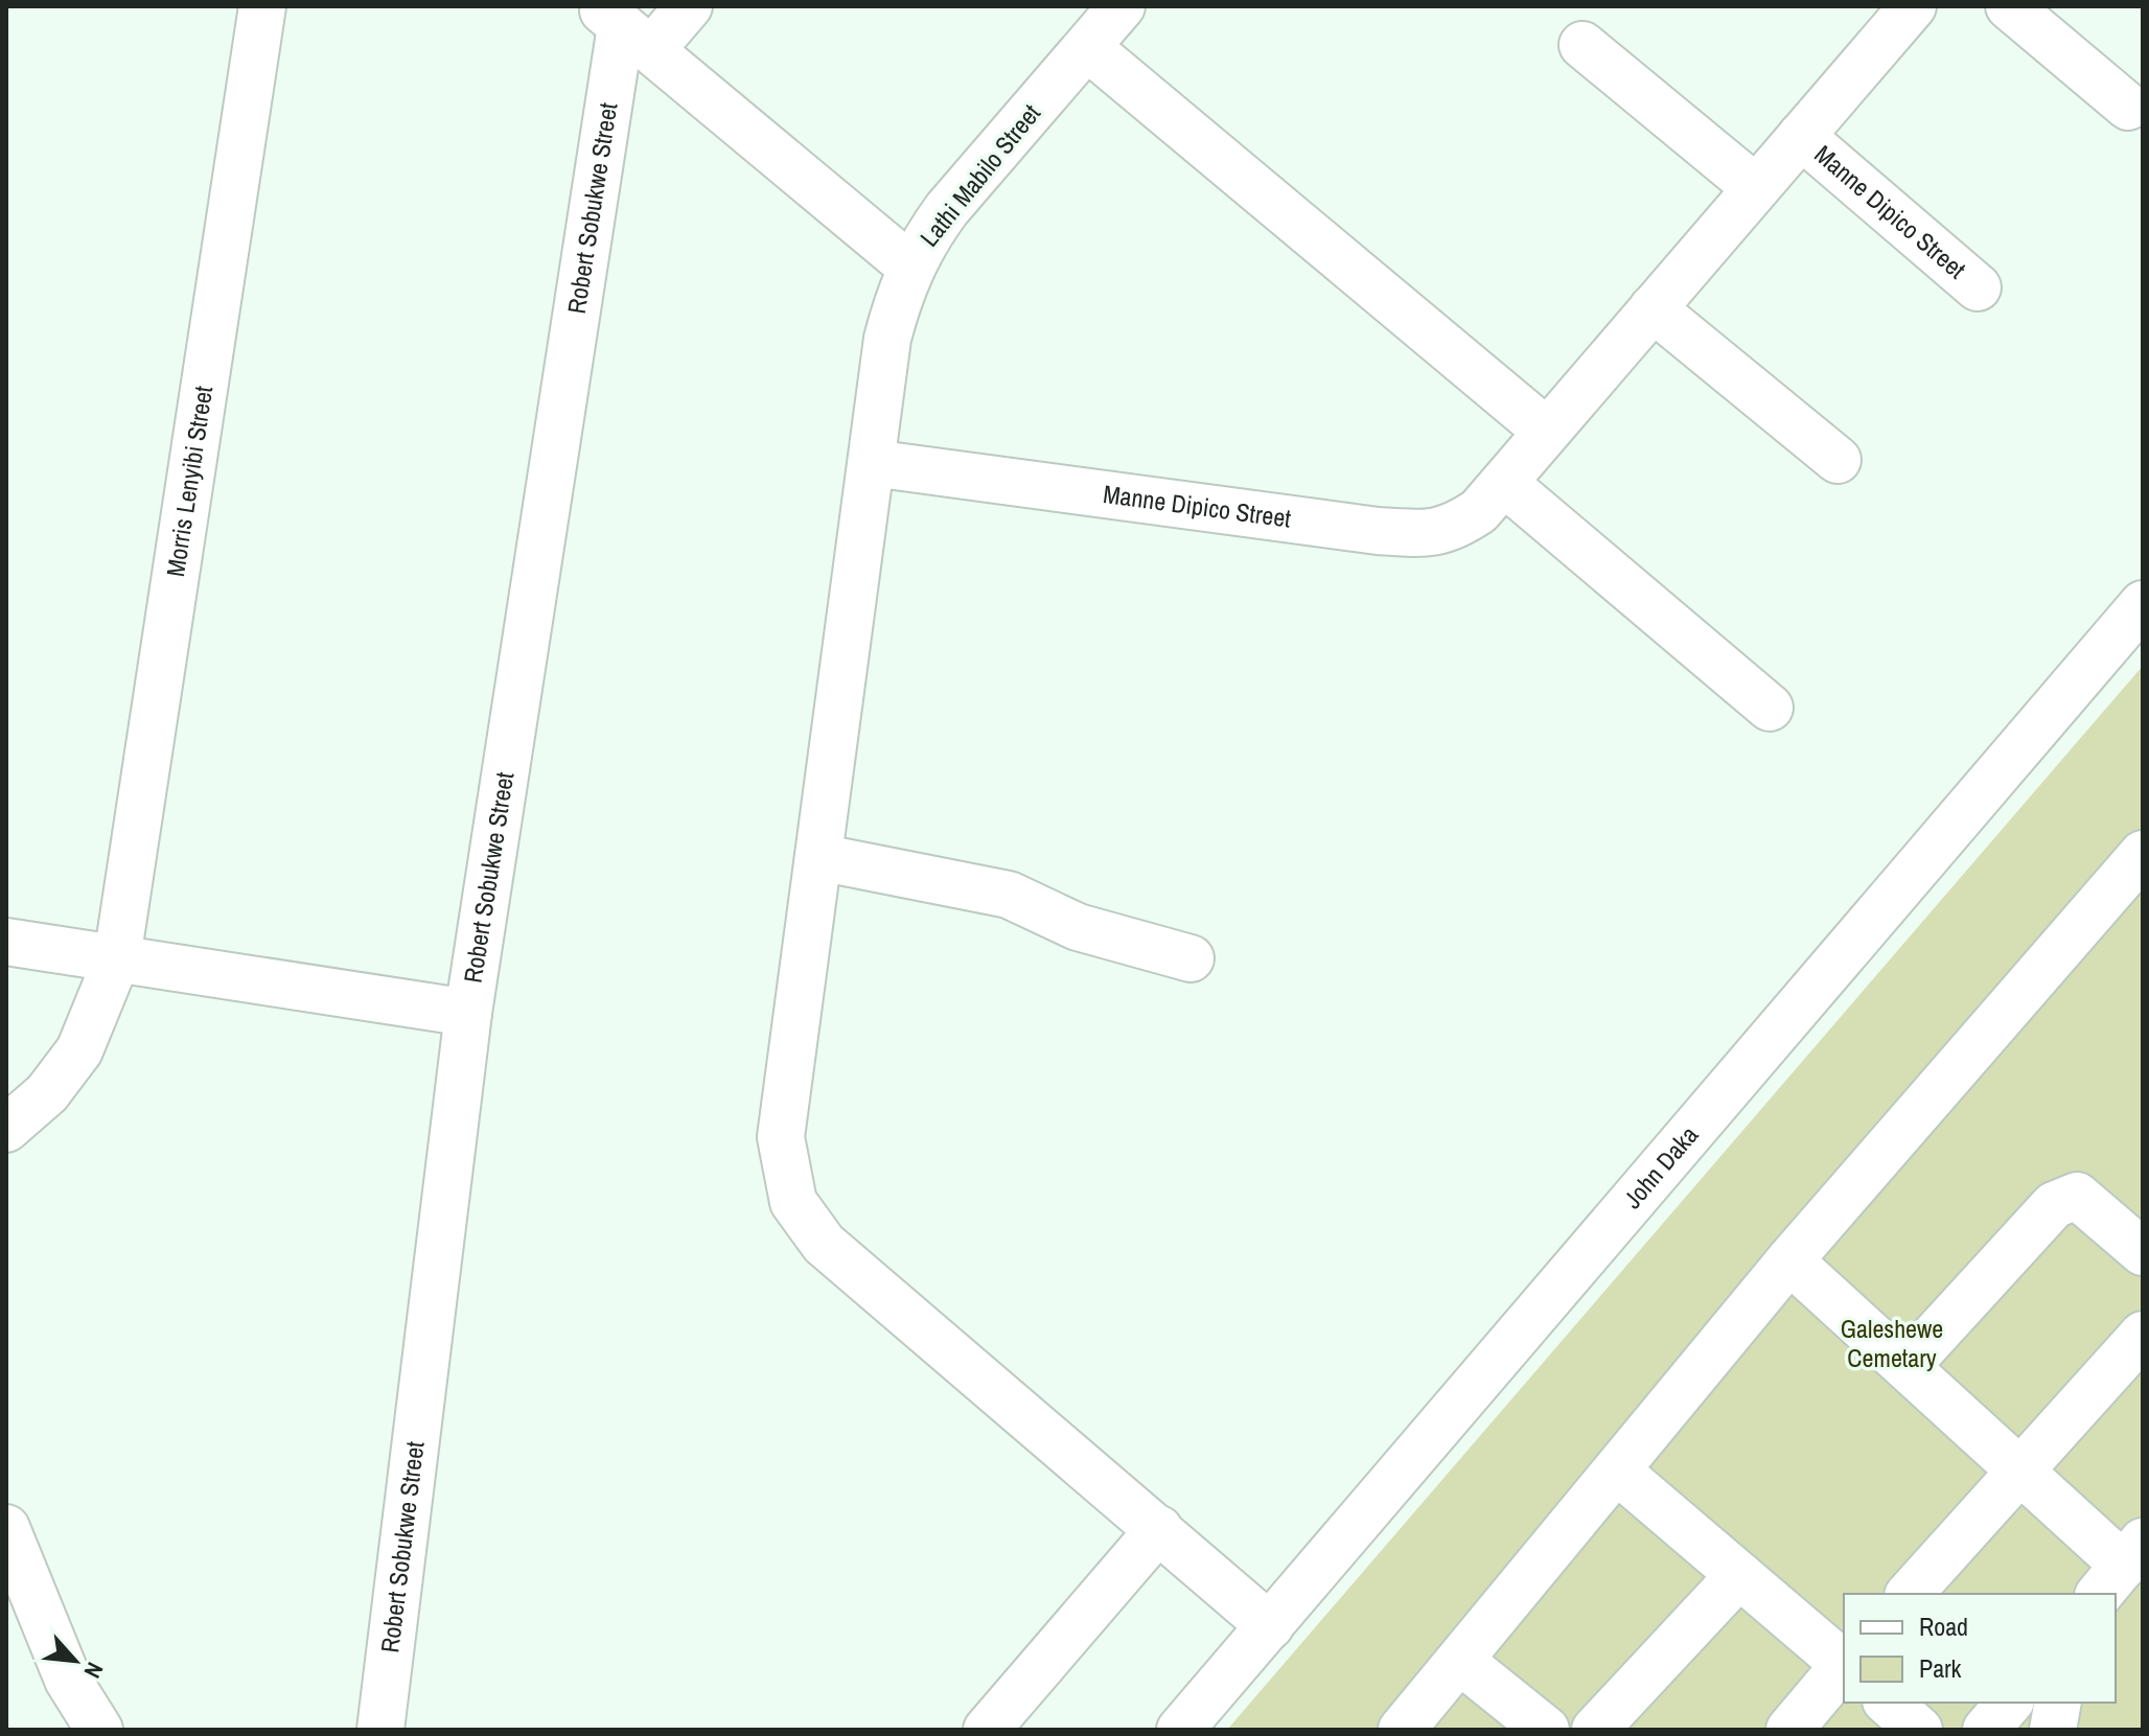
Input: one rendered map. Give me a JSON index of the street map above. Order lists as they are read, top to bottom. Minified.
{"streets":{"street":["Lathi Mabilo Street","Robert Sobukwe Street","Manne Dipico Street","Morris Lenyibi Street","John Daka"]},"crossings":[["Lathi Mabilo Street","Manne Dipico Street"],["Lathi Mabilo Street","John Daka"]],"parks":["Galeshewe Cemetary"],"legend":["Road","Park"],"north":"bottom right"}
